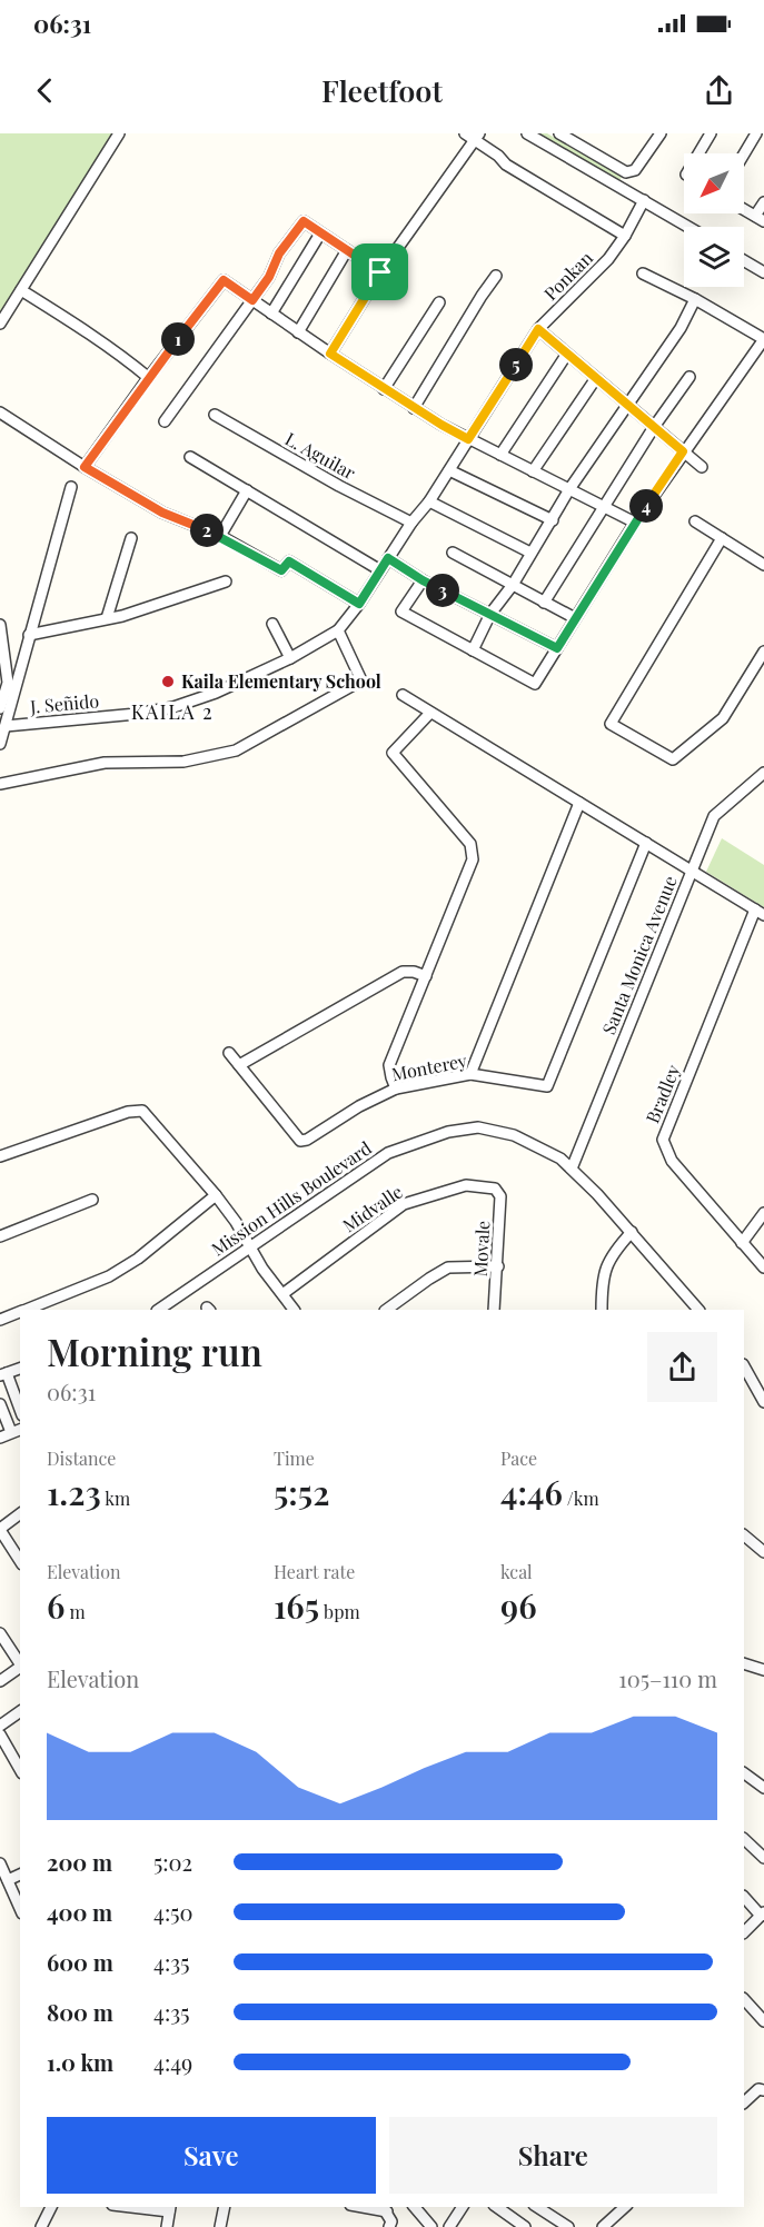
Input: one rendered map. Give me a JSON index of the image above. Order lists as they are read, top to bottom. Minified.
{"streets":{"street":["Ponkan","L. Aguilar","J. Señido","Santa Monica Avenue","Monterey","Bradley","Mission Hills Boulevard","Midvalle","Movale"]},"crossings":[["Ponkan","J. Señido"],["L. Aguilar","J. Señido"],["Santa Monica Avenue","Mission Hills Boulevard"],["Midvalle","Movale"]],"districts":["KAILA 2"],"places":["Kaila Elementary School"],"north":"bottom left","page":{"status":"06:31","header":"Fleetfoot","pins":["1","5","4","2","3"],"heading":["Morning run","06:31"],"stats":[["Distance","1.23 km"],["Time","5:52"],["Pace","4:46 /km"],["Elevation","6 m"],["Heart rate","165 bpm"],["kcal","96"]],"chart":["Elevation","105–110 m"],"list":[{"name":"200 m","note":"5:02"},{"name":"400 m","note":"4:50"},{"name":"600 m","note":"4:35"},{"name":"800 m","note":"4:35"},{"name":"1.0 km","note":"4:49"}],"buttons":["Save","Share"]}}
